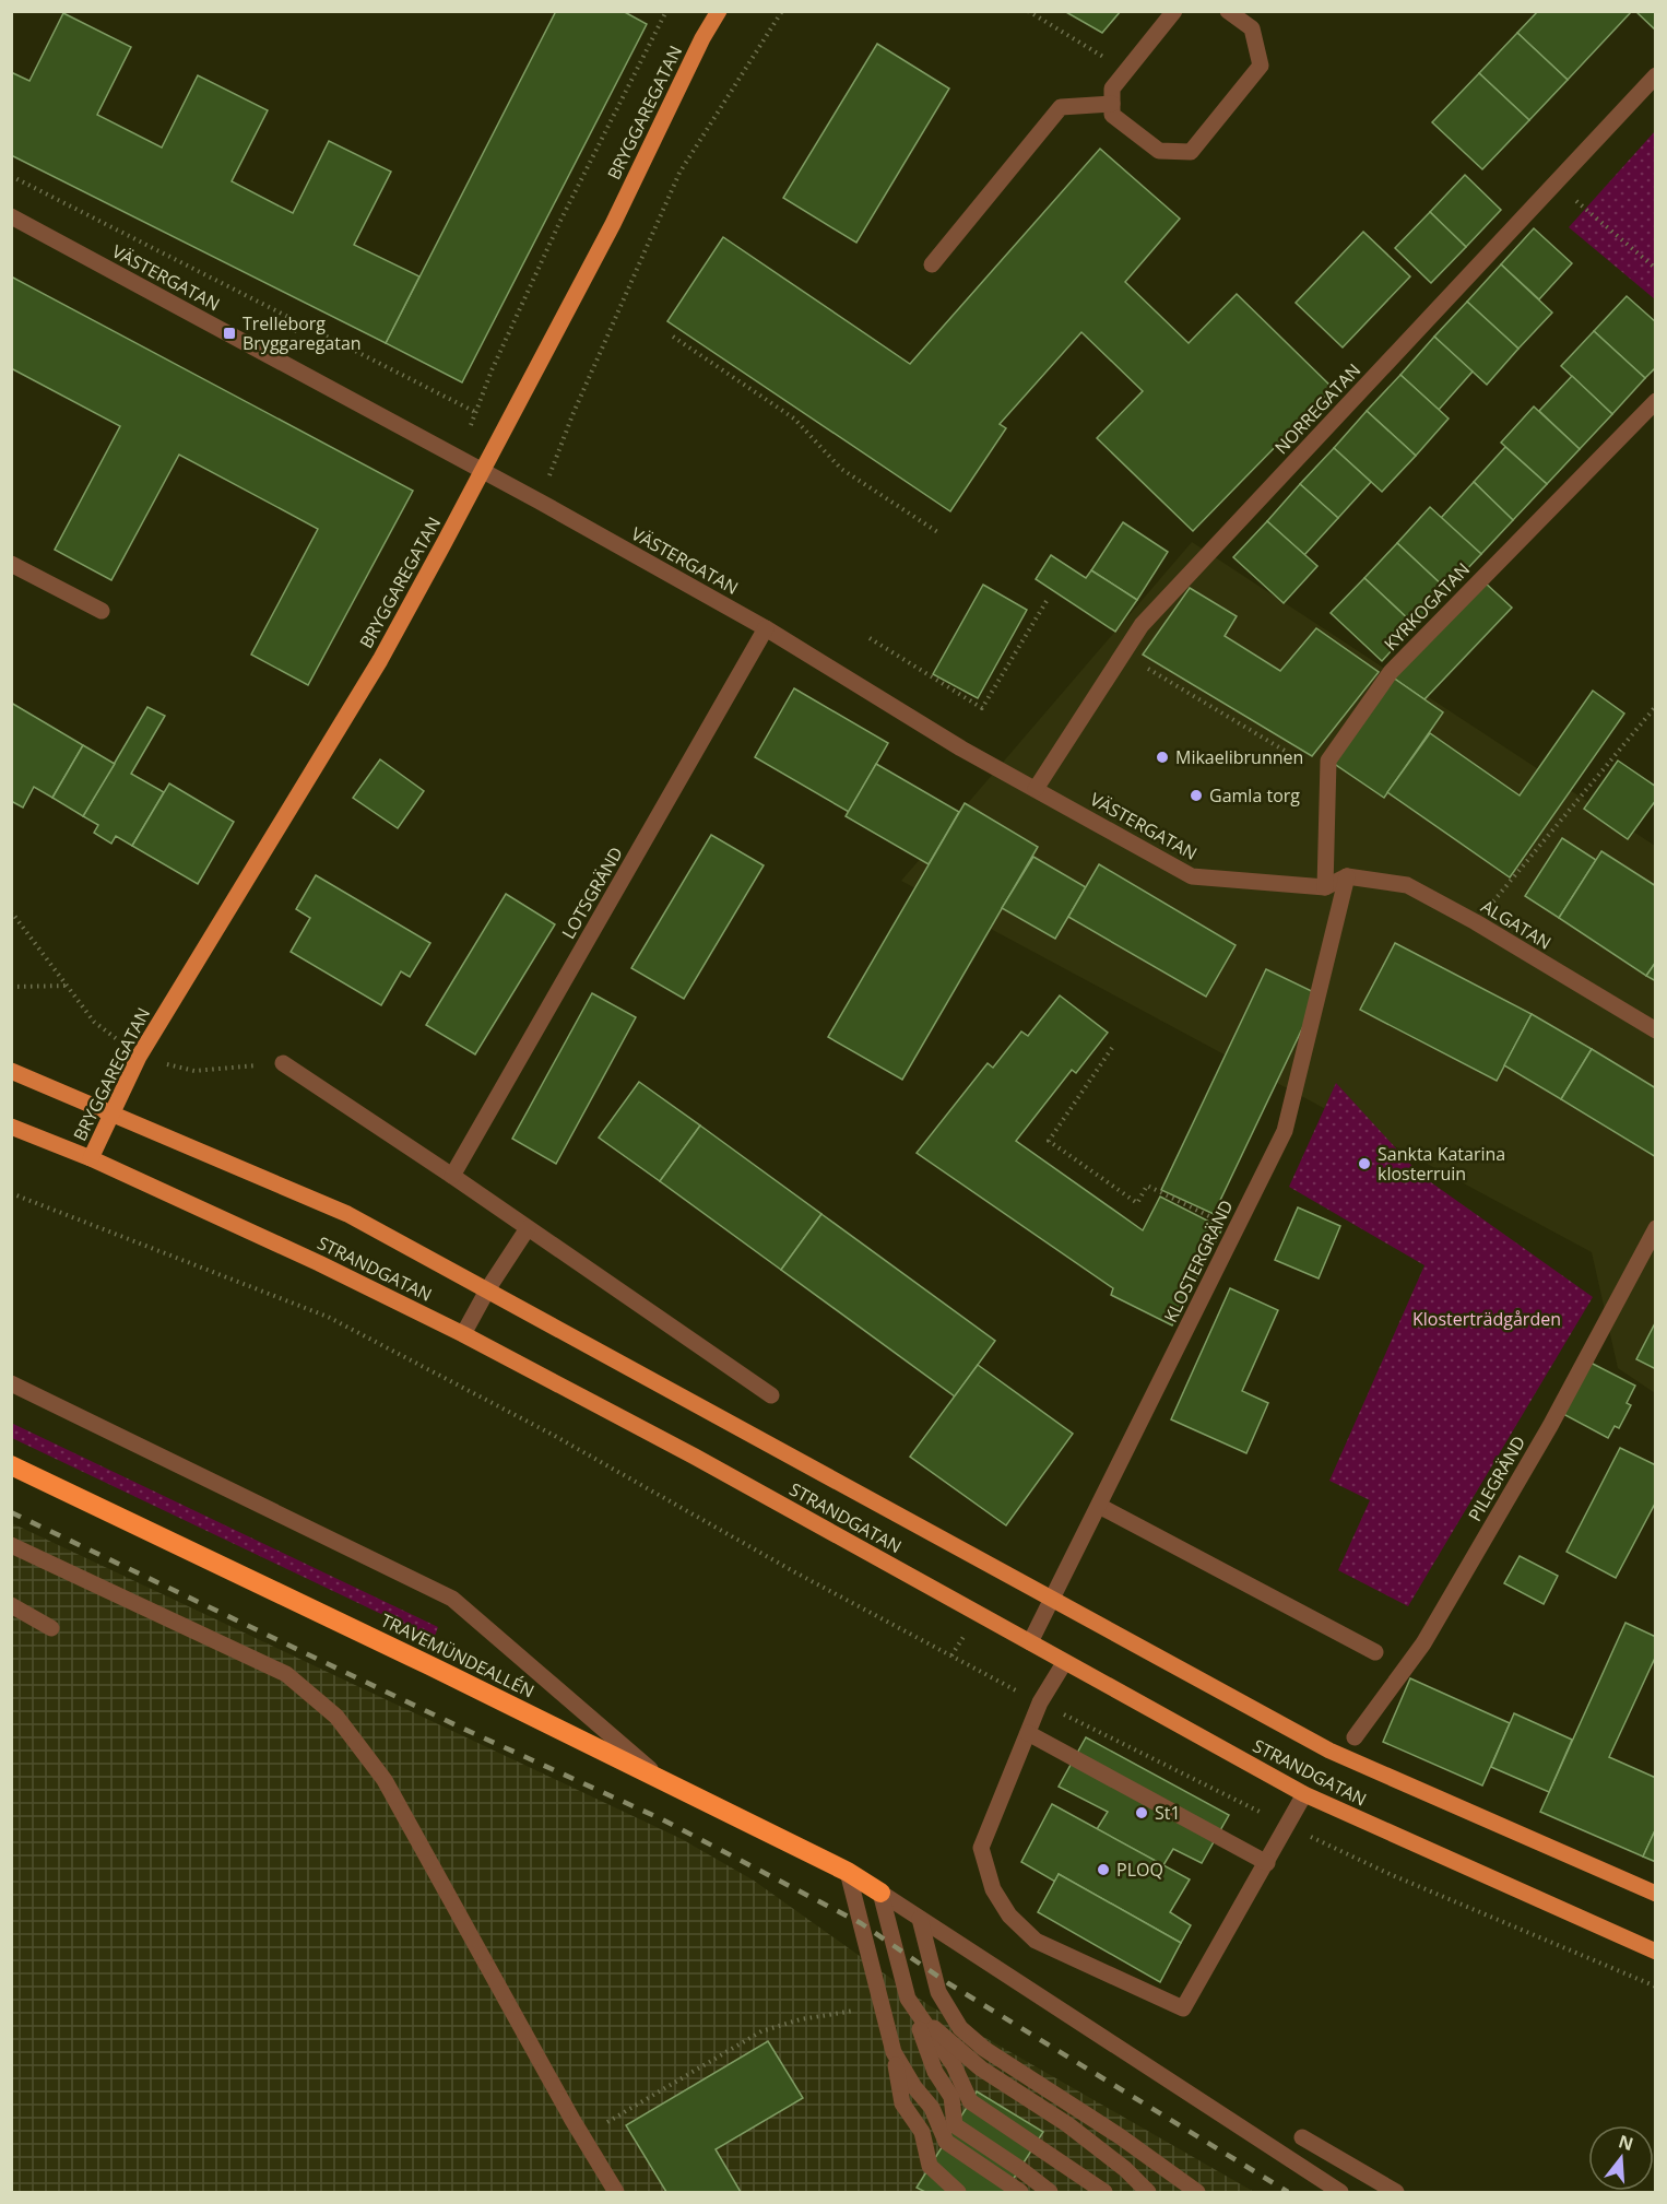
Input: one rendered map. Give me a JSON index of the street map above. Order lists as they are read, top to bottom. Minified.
{"streets":{"highway":["TRAVEMÜNDEALLÉN"],"main road":["BRYGGAREGATAN","STRANDGATAN"],"street":["VÄSTERGATAN","NORREGATAN","KYRKOGATAN","LOTSGRÄND","ALGATAN","KLOSTERGRÄND","PILEGRÄND"]},"crossings":[["BRYGGAREGATAN","VÄSTERGATAN"],["BRYGGAREGATAN","STRANDGATAN"],["VÄSTERGATAN","NORREGATAN"],["VÄSTERGATAN","KYRKOGATAN"],["VÄSTERGATAN","LOTSGRÄND"],["ALGATAN","KLOSTERGRÄND"],["KLOSTERGRÄND","STRANDGATAN"]],"parks":["Klosterträdgården"],"places":{"transit":["Trelleborg Bryggaregatan"],"other":["Mikaelibrunnen","Gamla torg","Sankta Katarina klosterruin","St1","PLOQ"]},"north":"top"}
